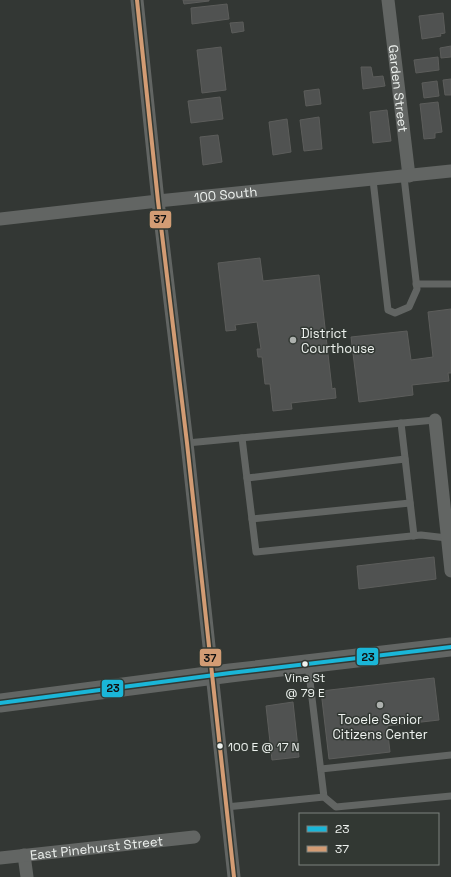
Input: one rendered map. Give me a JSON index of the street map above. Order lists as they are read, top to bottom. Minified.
{"streets":{"street":["Garden Street","100 South","East Pinehurst Street"]},"crossings":[["Garden Street","100 South"]],"places":["District Courthouse","Vine St @ 79 E","Tooele Senior Citizens Center","100 E @ 17 N"],"lines":["transit line 37","transit line 23"],"legend":["23","37"]}
